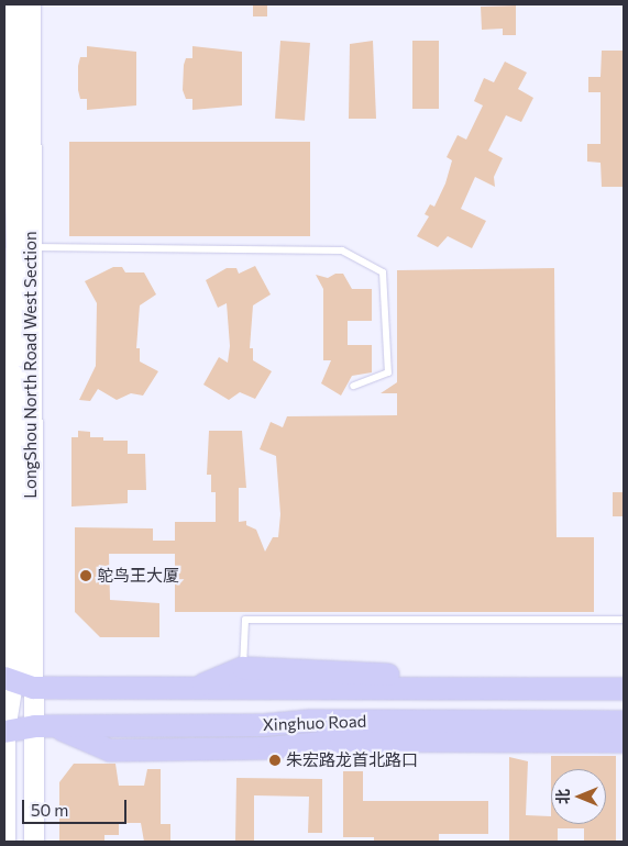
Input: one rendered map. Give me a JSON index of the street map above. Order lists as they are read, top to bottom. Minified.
{"streets":{"main road":["Xinghuo Road"],"street":["LongShou North Road West Section"]},"crossings":[["LongShou North Road West Section","Xinghuo Road"]],"places":["鸵鸟王大厦","朱宏路龙首北路口"],"scale_bar":"50 m","north":"left"}
